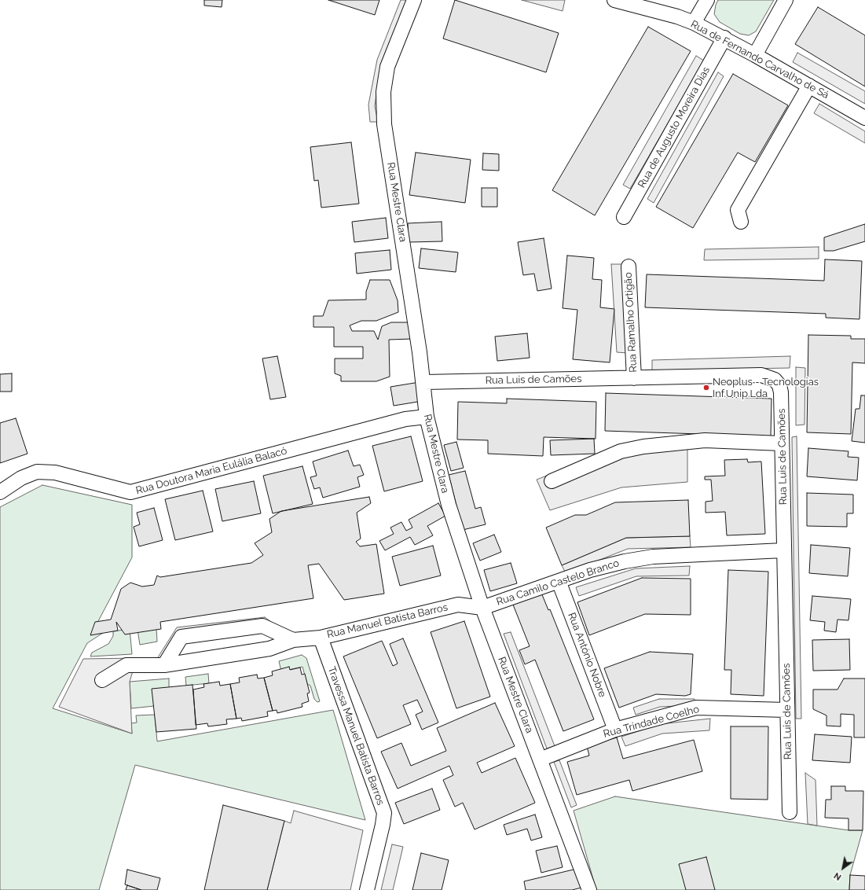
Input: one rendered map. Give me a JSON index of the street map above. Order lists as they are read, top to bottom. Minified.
{"streets":{"street":["Rua de Fernando Carvalho de Sá","Rua de Augusto Moreira Dias","Rua Mestre Clara","Rua Ramalho Ortigão","Rua Luis de Camões","Rua Doutora Maria Eulália Balacó","Rua Camilo Castelo Branco","Rua Manuel Batista Barros","Rua António Nobre","Rua Trindade Coelho","Travessa Manuel Batista Barros"]},"crossings":[["Rua de Fernando Carvalho de Sá","Rua de Augusto Moreira Dias"],["Rua Mestre Clara","Rua Luis de Camões"],["Rua Mestre Clara","Rua Doutora Maria Eulália Balacó"],["Rua Mestre Clara","Rua Camilo Castelo Branco"],["Rua Mestre Clara","Rua Manuel Batista Barros"],["Rua Mestre Clara","Rua Trindade Coelho"],["Rua Ramalho Ortigão","Rua Luis de Camões"],["Rua Luis de Camões","Rua Camilo Castelo Branco"],["Rua Luis de Camões","Rua Trindade Coelho"],["Rua Camilo Castelo Branco","Rua Manuel Batista Barros"],["Rua Camilo Castelo Branco","Rua António Nobre"],["Rua Manuel Batista Barros","Travessa Manuel Batista Barros"],["Rua António Nobre","Rua Trindade Coelho"]],"places":["Neoplus - Tecnologias Inf.Unip.Lda"],"north":"bottom left"}
